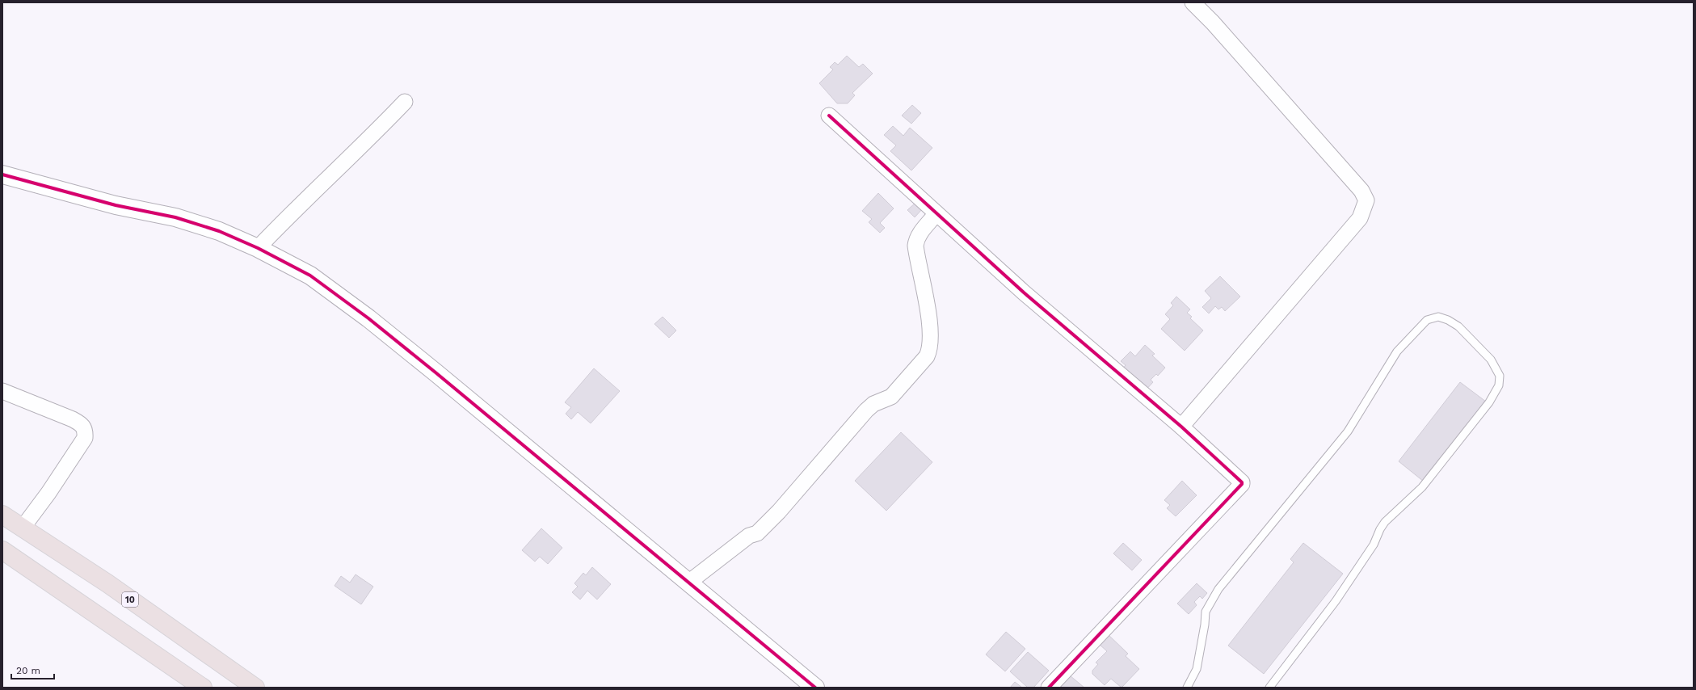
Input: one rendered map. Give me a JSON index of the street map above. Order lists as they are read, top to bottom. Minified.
{"streets":{"highway":["10"]},"scale_bar":"20 m"}
